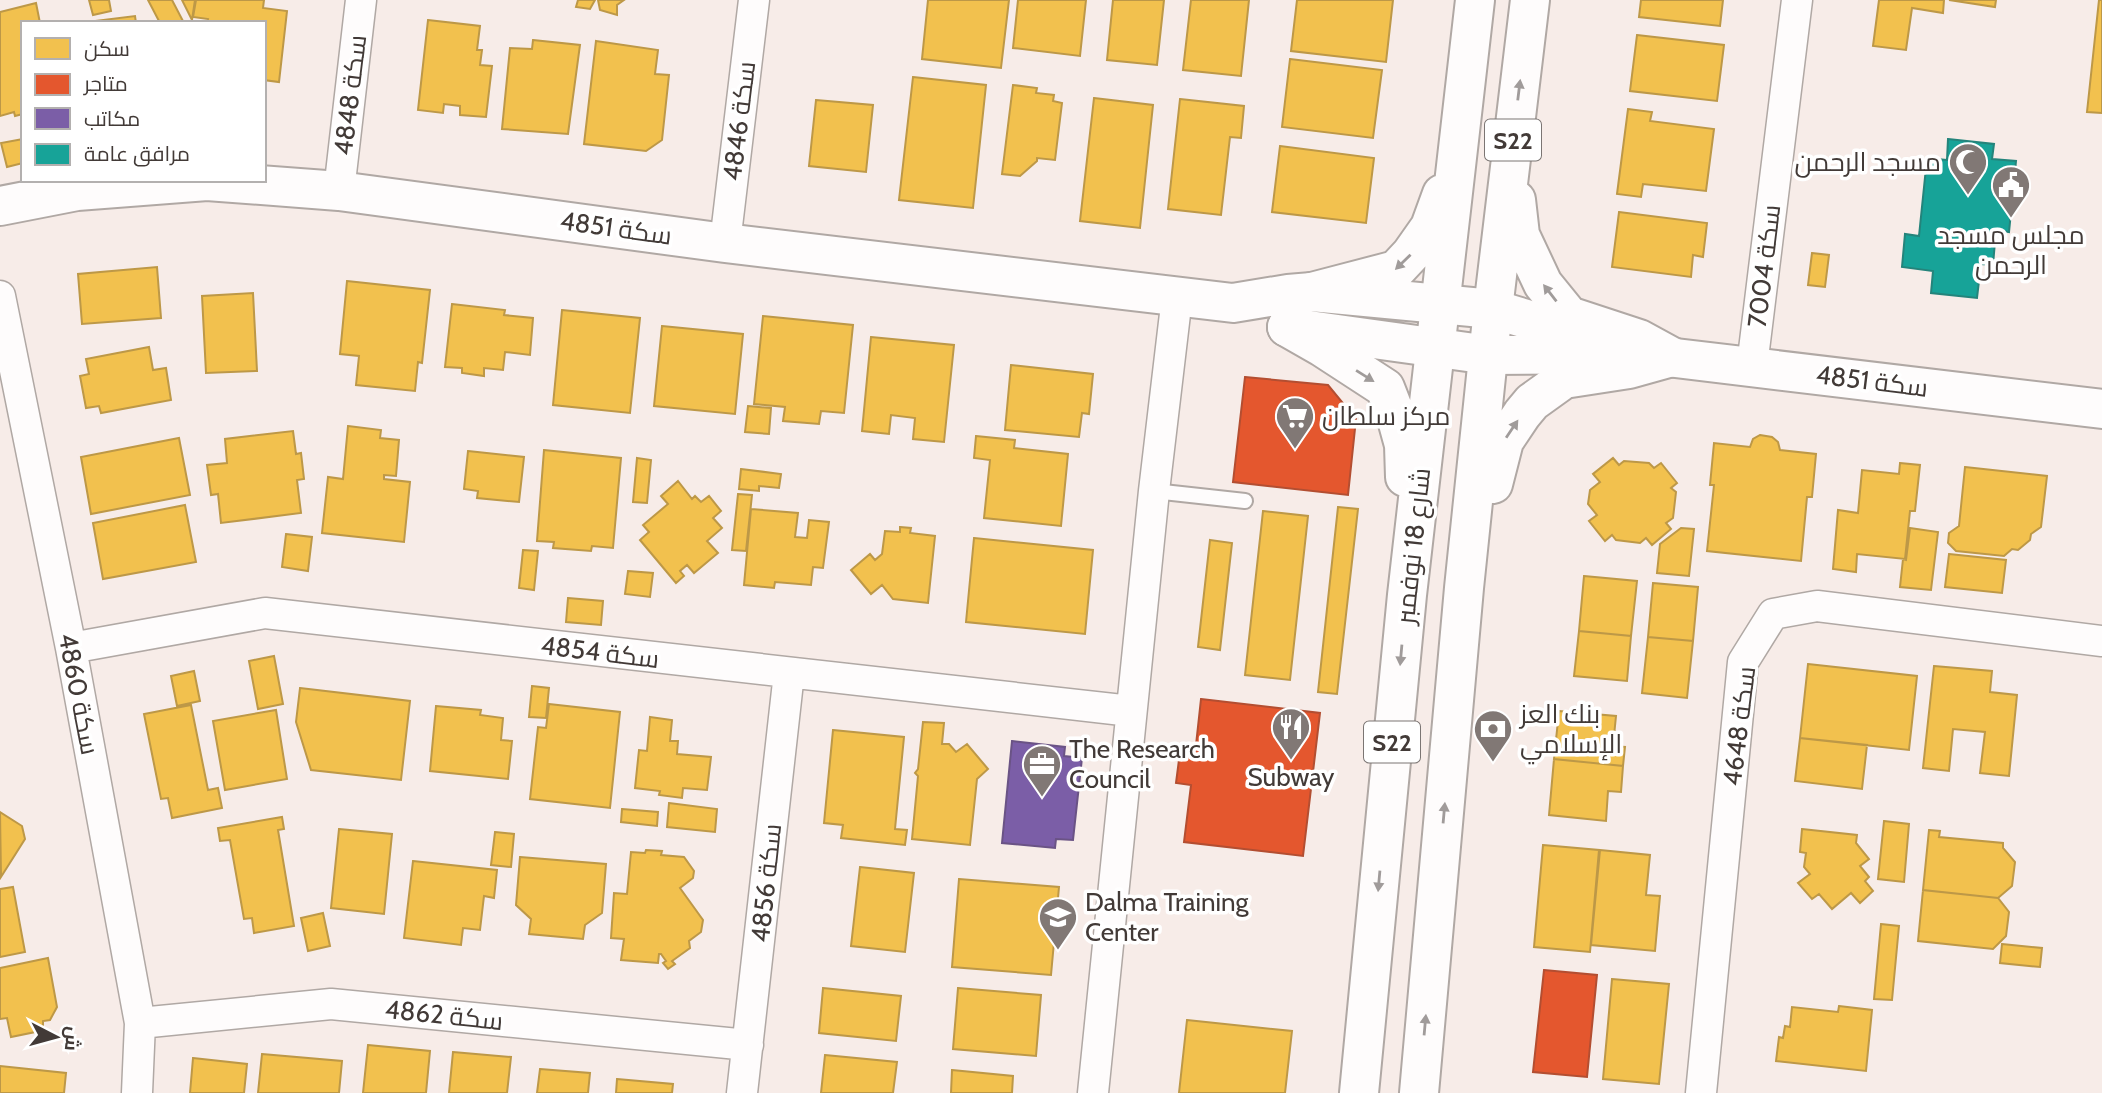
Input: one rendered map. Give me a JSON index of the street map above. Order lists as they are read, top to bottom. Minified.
{"streets":{"main road":["S22","سكة 4851","شارع 18 نوفمبر"],"street":["سكة 4848","سكة 4846","سكة 7004","سكة 4854","سكة 4860","سكة 4648","سكة 4856","سكة 4862"]},"crossings":[["سكة 4848","سكة 4851"],["سكة 4846","سكة 4851"],["سكة 4851","سكة 7004"],["سكة 4851","شارع 18 نوفمبر"],["سكة 4854","سكة 4860"],["سكة 4854","سكة 4856"],["سكة 4860","سكة 4862"],["سكة 4856","سكة 4862"]],"places":{"mosque":["مسجد الرحمن"],"public building":["مجلس مسجد الرحمن"],"supermarket":["مركز سلطان"],"restaurant":["Subway"],"bank":["بنك العز الإسلامي"],"office":["The Research Council"],"school or university":["Dalma Training Center"]},"legend":["سكن","متاجر","مكاتب","مرافق عامة"],"north":"right"}
